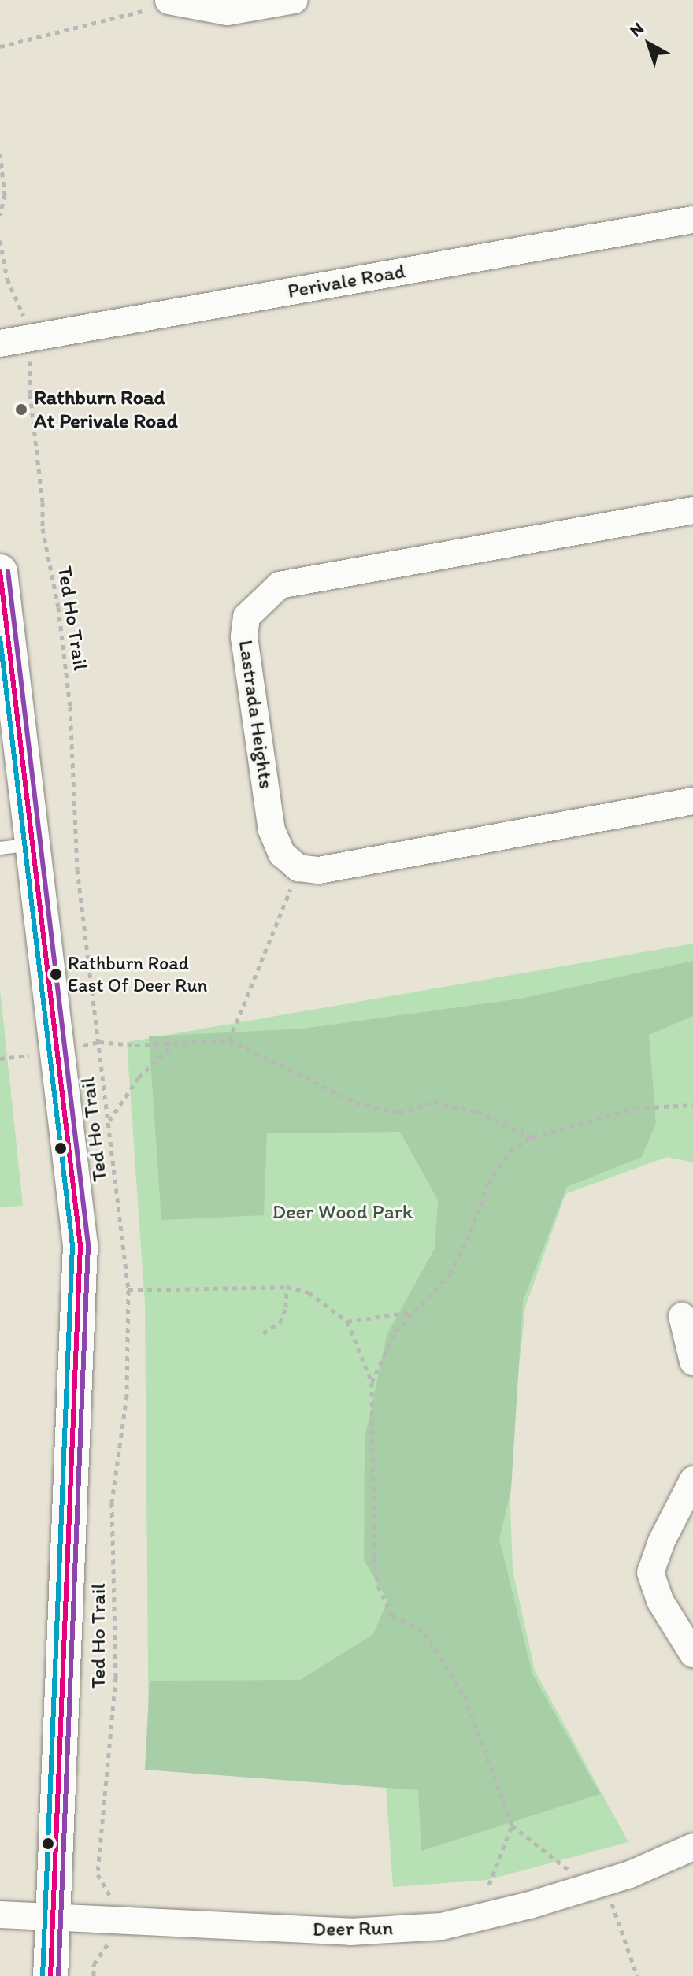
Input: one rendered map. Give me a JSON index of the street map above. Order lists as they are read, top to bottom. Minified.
{"streets":{"street":["Perivale Road","Lastrada Heights","Deer Run"],"path":["Ted Ho Trail"]},"parks":["Deer Wood Park"],"places":["Rathburn Road At Perivale Road","Rathburn Road East Of Deer Run"],"north":"top left"}
